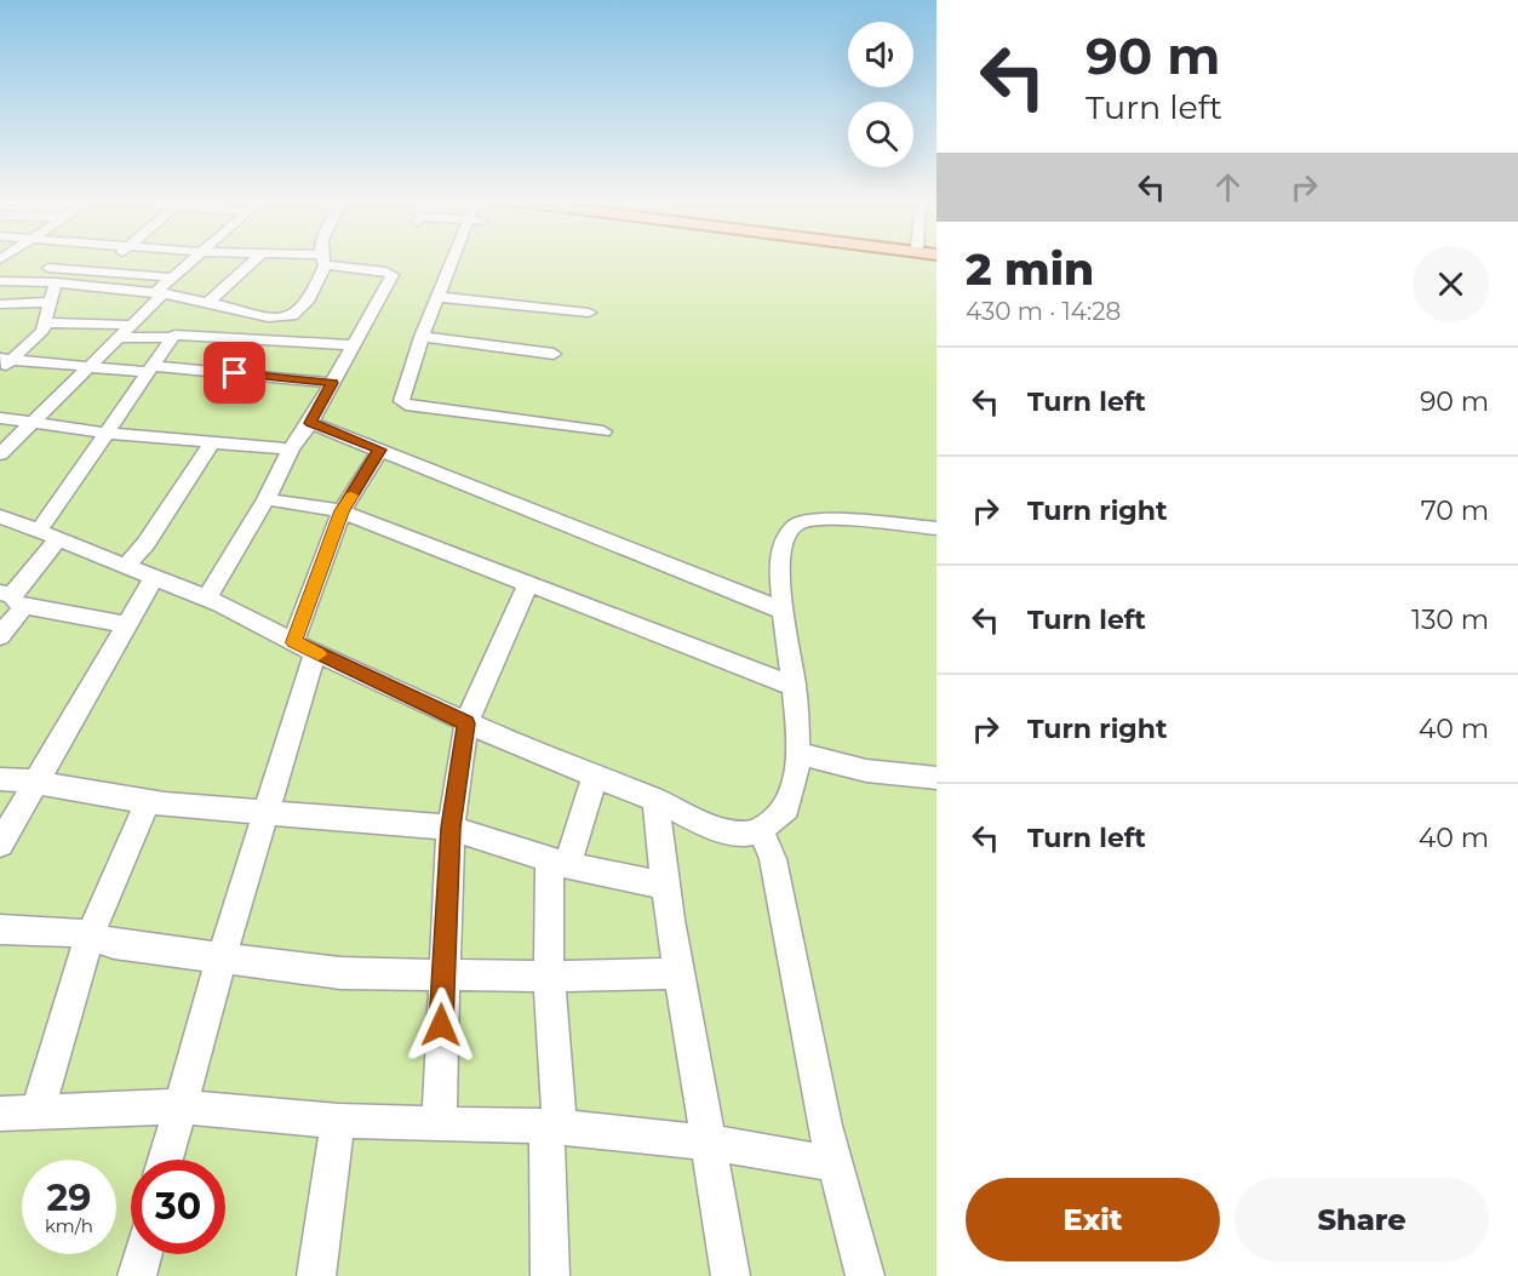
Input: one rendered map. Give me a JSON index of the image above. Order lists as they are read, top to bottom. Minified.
{"page":{"turn":["90 m","Turn left"],"heading":["2 min","430 m · 14:28"],"list":[{"name":"Turn left","value":"90 m"},{"name":"Turn right","value":"70 m"},{"name":"Turn left","value":"130 m"},{"name":"Turn right","value":"40 m"},{"name":"Turn left","value":"40 m"}],"speed":"29 km/h","limit":"30","buttons":["Exit","Share"]}}
